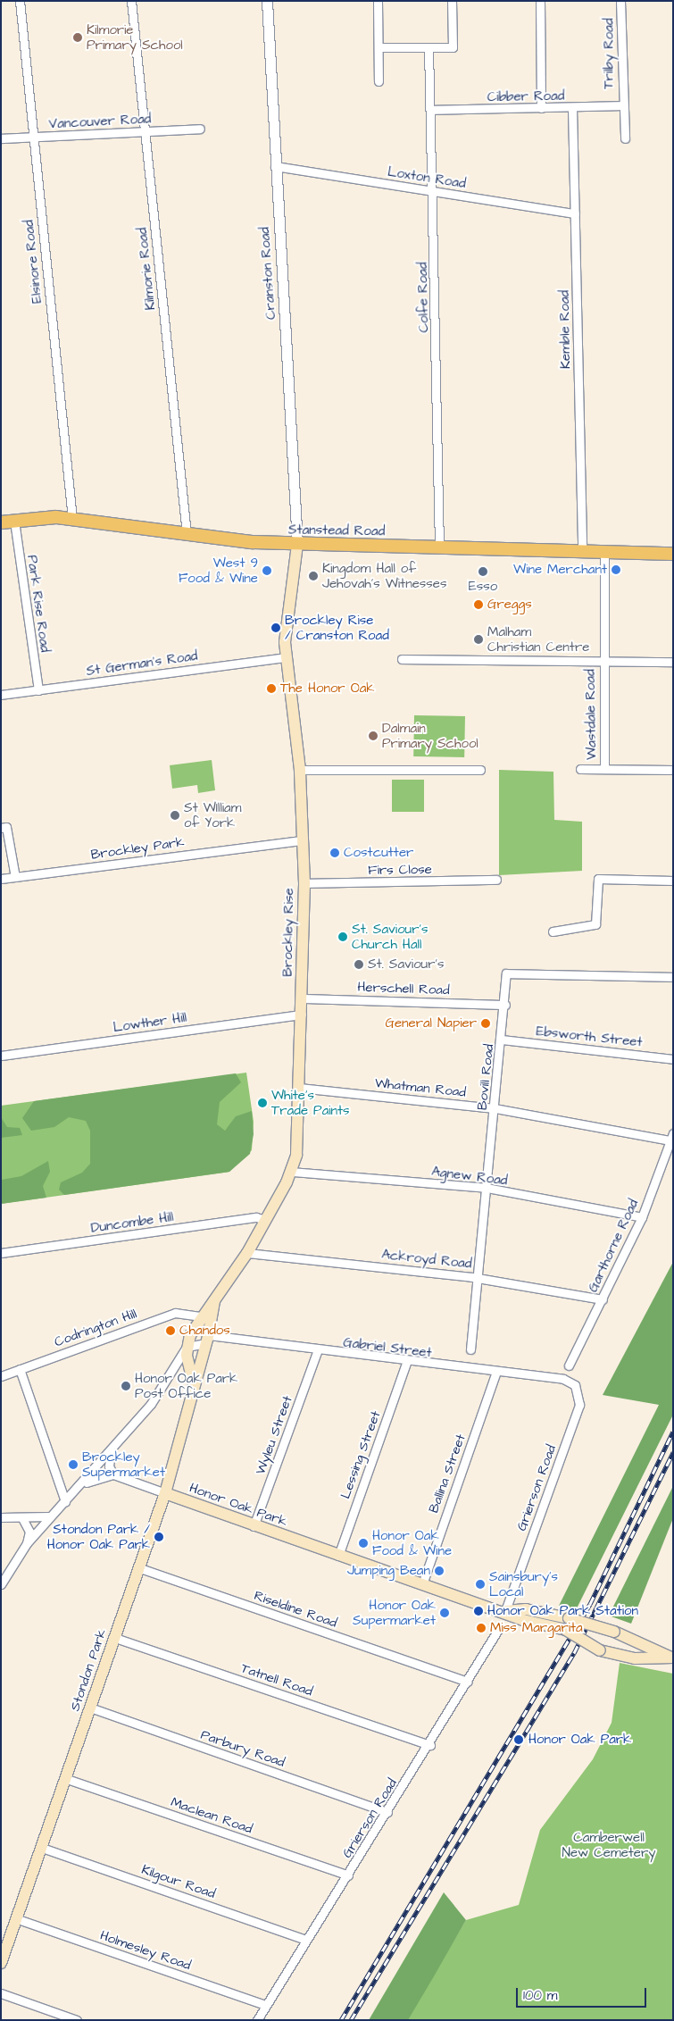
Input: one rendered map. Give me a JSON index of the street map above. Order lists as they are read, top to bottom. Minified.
{"streets":{"highway":["Stanstead Road"],"main road":["Brockley Rise","Honor Oak Park","Stondon Park"],"street":["Trilby Road","Cibber Road","Vancouver Road","Loxton Road","Elsinore Road","Kilmorie Road","Cranston Road","Colfe Road","Kemble Road","Park Rise Road","St German's Road","Wastdale Road","Brockley Park","Firs Close","Herschell Road","Lowther Hill","Ebsworth Street","Bovill Road","Whatman Road","Agnew Road","Duncombe Hill","Garthorne Road","Ackroyd Road","Codrington Hill","Gabriel Street","Wyleu Street","Lessing Street","Ballina Street","Grierson Road","Riseldine Road","Tatnell Road","Parbury Road","Maclean Road","Kilgour Road","Holmesley Road"]},"crossings":[["Trilby Road","Cibber Road"],["Cibber Road","Colfe Road"],["Cibber Road","Kemble Road"],["Vancouver Road","Elsinore Road"],["Vancouver Road","Kilmorie Road"],["Loxton Road","Cranston Road"],["Loxton Road","Colfe Road"],["Loxton Road","Kemble Road"],["Elsinore Road","Stanstead Road"],["Kilmorie Road","Stanstead Road"],["Cranston Road","Stanstead Road"],["Cranston Road","Brockley Rise"],["Colfe Road","Stanstead Road"],["Kemble Road","Stanstead Road"],["Stanstead Road","Park Rise Road"],["Stanstead Road","Wastdale Road"],["Stanstead Road","Brockley Rise"],["Park Rise Road","St German's Road"],["St German's Road","Brockley Rise"],["Brockley Park","Brockley Rise"],["Firs Close","Brockley Rise"],["Brockley Rise","Herschell Road"],["Brockley Rise","Lowther Hill"],["Brockley Rise","Whatman Road"],["Brockley Rise","Agnew Road"],["Brockley Rise","Duncombe Hill"],["Brockley Rise","Ackroyd Road"],["Brockley Rise","Stondon Park"],["Herschell Road","Bovill Road"],["Ebsworth Street","Bovill Road"],["Bovill Road","Whatman Road"],["Bovill Road","Agnew Road"],["Bovill Road","Ackroyd Road"],["Whatman Road","Garthorne Road"],["Agnew Road","Garthorne Road"],["Garthorne Road","Ackroyd Road"],["Gabriel Street","Wyleu Street"],["Gabriel Street","Lessing Street"],["Gabriel Street","Ballina Street"],["Gabriel Street","Grierson Road"],["Gabriel Street","Stondon Park"],["Wyleu Street","Honor Oak Park"],["Lessing Street","Honor Oak Park"],["Ballina Street","Honor Oak Park"],["Grierson Road","Honor Oak Park"],["Grierson Road","Riseldine Road"],["Grierson Road","Tatnell Road"],["Grierson Road","Parbury Road"],["Grierson Road","Maclean Road"],["Grierson Road","Kilgour Road"],["Grierson Road","Holmesley Road"],["Honor Oak Park","Stondon Park"],["Riseldine Road","Stondon Park"],["Stondon Park","Tatnell Road"],["Stondon Park","Parbury Road"],["Stondon Park","Maclean Road"],["Stondon Park","Kilgour Road"],["Stondon Park","Holmesley Road"]],"parks":["Camberwell New Cemetery"],"places":["Kilmorie Primary School","Wine Merchant","West 9 Food & Wine","Esso","Kingdom Hall of Jehovah's Witnesses","Greggs","Brockley Rise / Cranston Road","Malham Christian Centre","The Honor Oak","Dalmain Primary School","St WIlliam of York","Costcutter","St. Saviour's Church Hall","St. Saviour's","General Napier","White's Trade Paints","Chandos","Honor Oak Park Post Office","Brockley Supermarket","Stondon Park / Honor Oak Park","Honor Oak Food & Wine","Jumping Bean","Sainsbury's Local","Honor Oak Park Station","Honor Oak Supermarket","Miss Margarita","Honor Oak Park"],"scale_bar":"100 m"}
